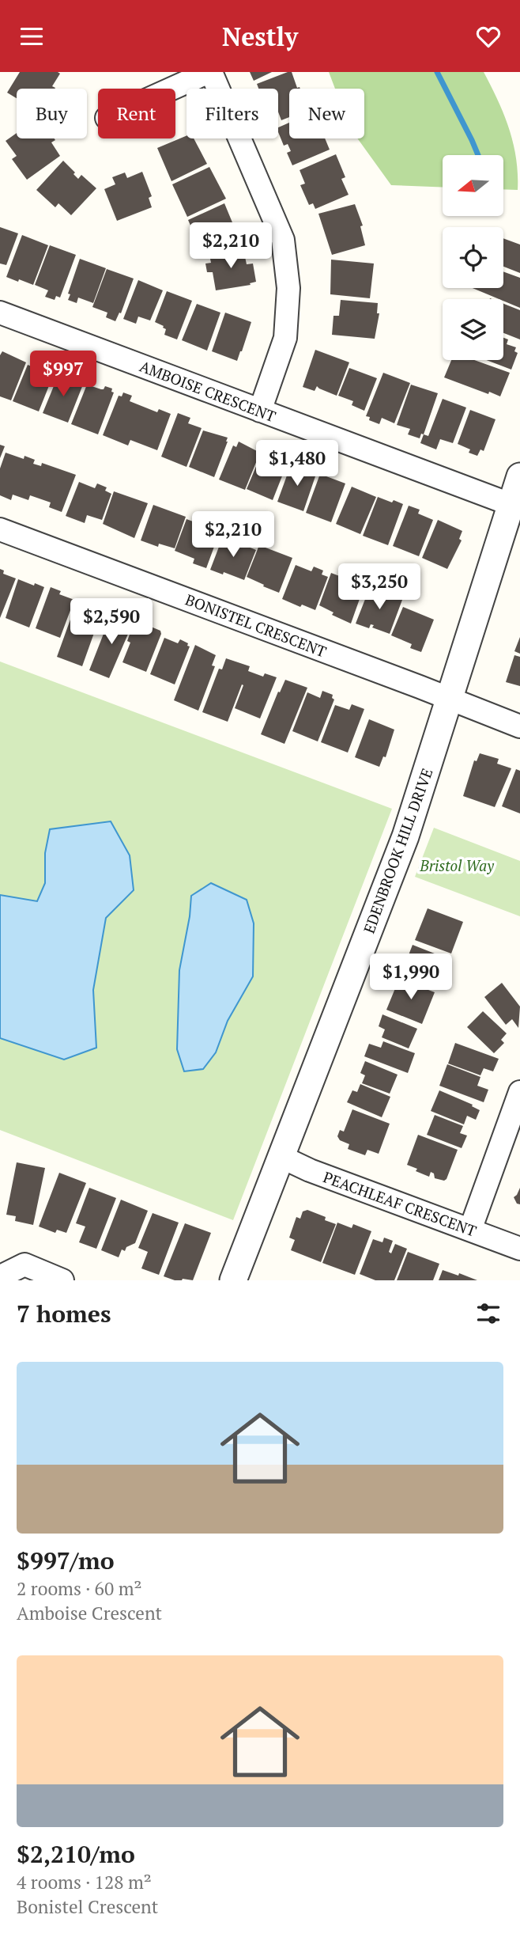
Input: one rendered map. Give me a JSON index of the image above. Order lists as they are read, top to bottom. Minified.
{"streets":{"street":["AMBOISE CRESCENT","BONISTEL CRESCENT","EDENBROOK HILL DRIVE","PEACHLEAF CRESCENT"]},"crossings":[["AMBOISE CRESCENT","EDENBROOK HILL DRIVE"],["BONISTEL CRESCENT","EDENBROOK HILL DRIVE"],["EDENBROOK HILL DRIVE","PEACHLEAF CRESCENT"]],"parks":["Bristol Way"],"north":"left","page":{"header":"Nestly","chip":["Buy","Rent","Filters","New"],"price":["$2,210","$997","$1,480","$2,210","$3,250","$2,590","$1,990"],"heading":"7 homes","list":[{"name":"$997/mo","note":"2 rooms · 60 m² · Amboise Crescent"},{"name":"$2,210/mo","note":"4 rooms · 128 m² · Bonistel Crescent"}]}}
